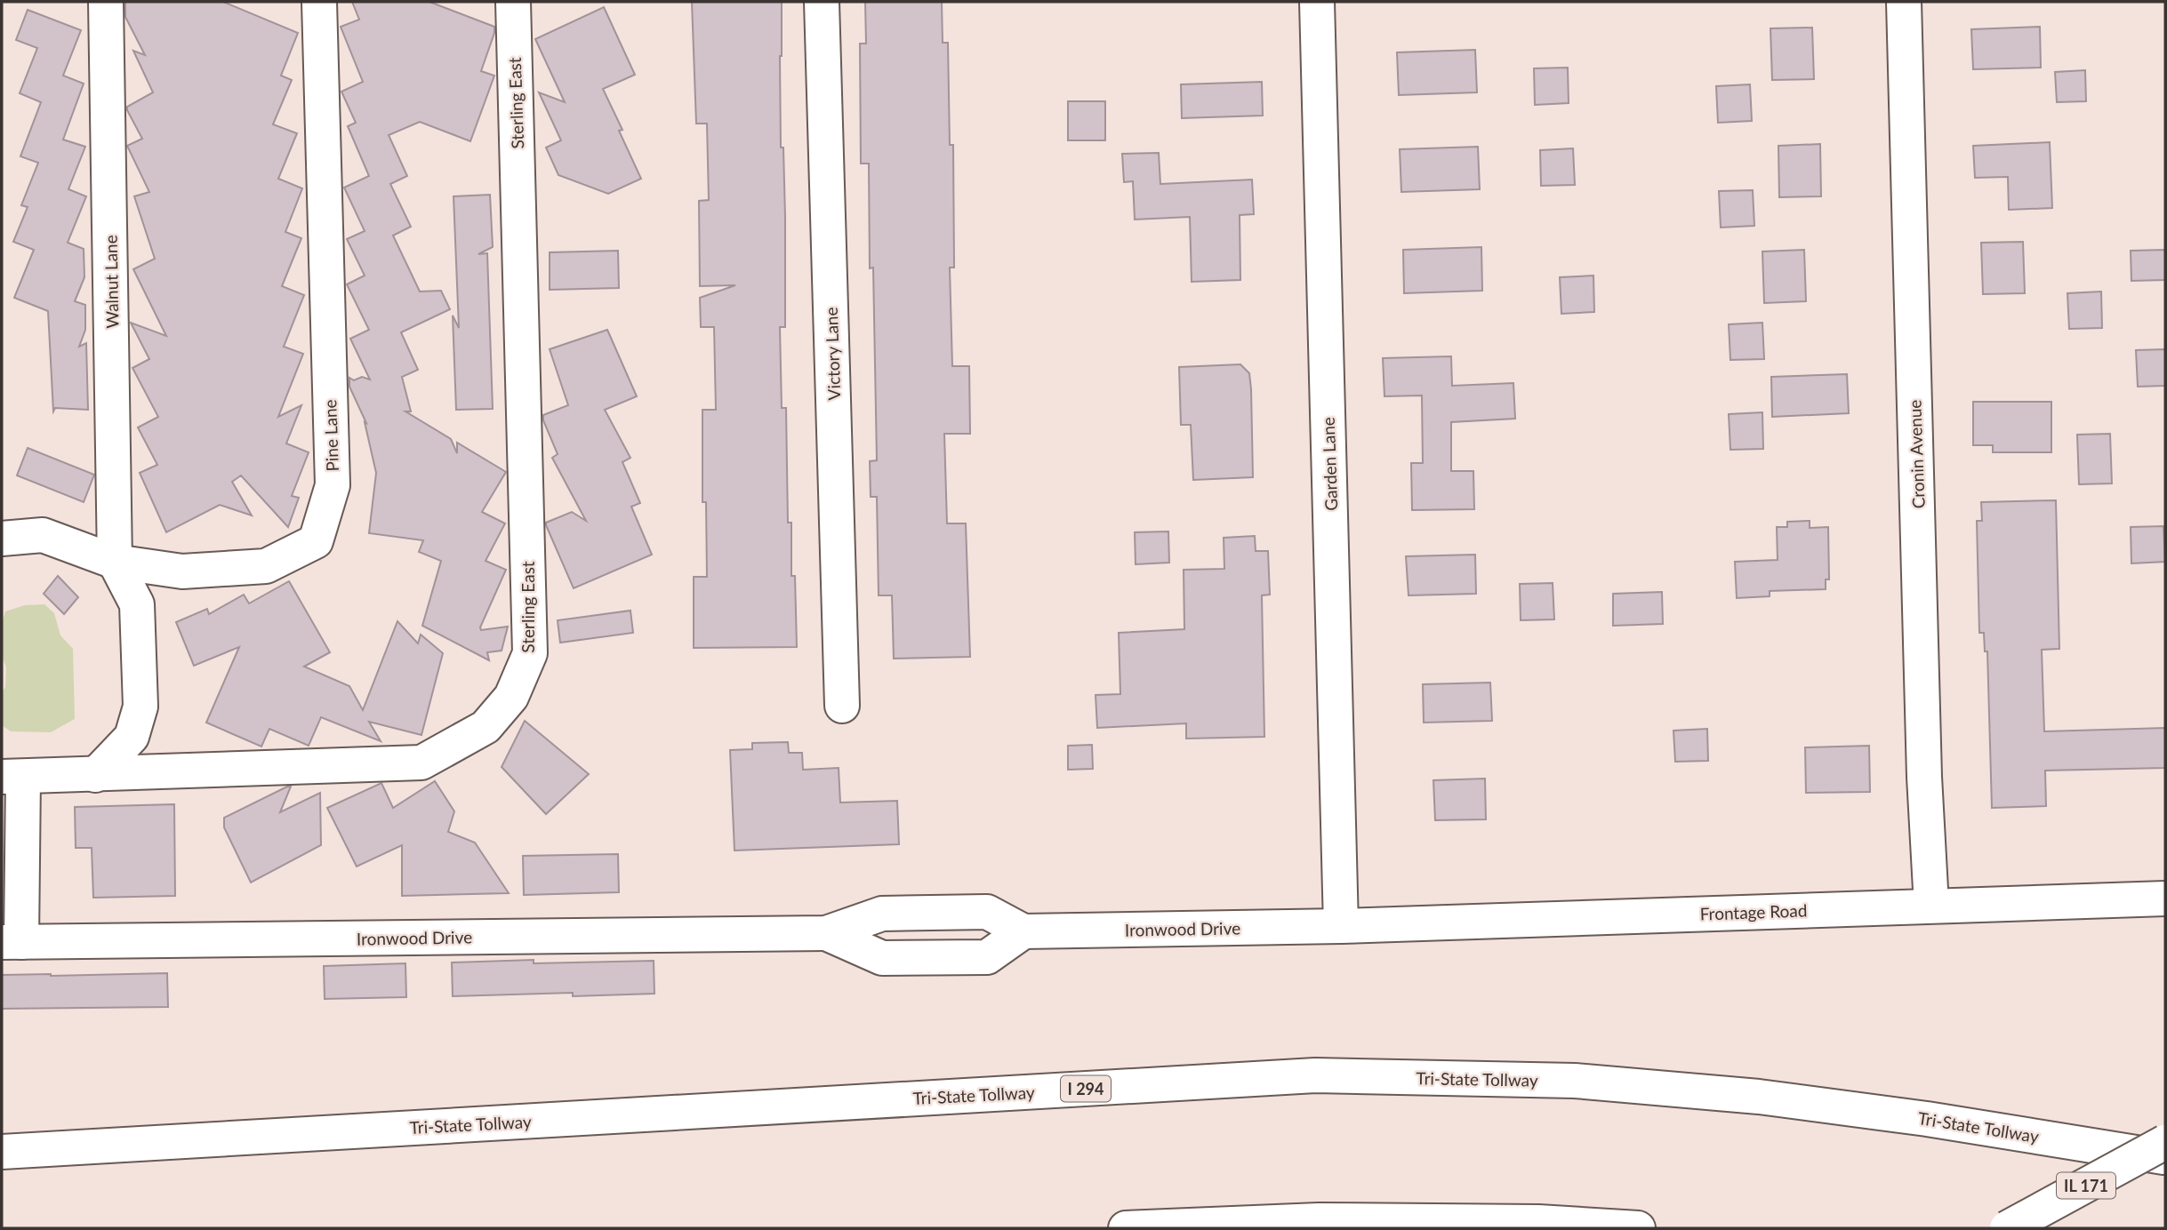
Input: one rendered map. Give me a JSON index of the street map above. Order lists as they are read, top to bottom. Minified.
{"streets":{"main road":["Sterling East","Walnut Lane","Victory Lane","Pine Lane","Cronin Avenue","Garden Lane","Frontage Road","Ironwood Drive","Tri-State Tollway","I 294","IL 171"]},"crossings":[["Walnut Lane","Pine Lane"],["Cronin Avenue","Frontage Road"],["Garden Lane","Frontage Road"],["Garden Lane","Ironwood Drive"],["Frontage Road","Ironwood Drive"]]}
